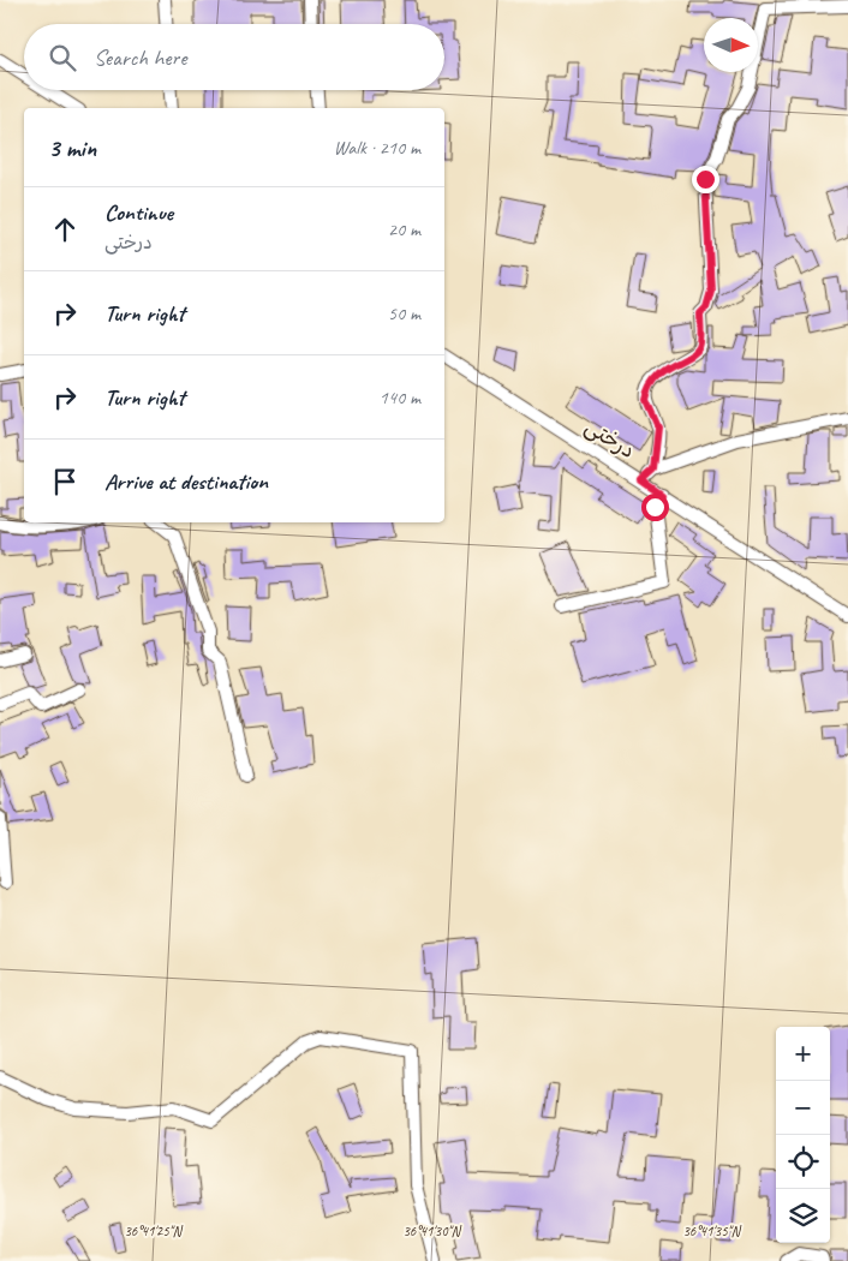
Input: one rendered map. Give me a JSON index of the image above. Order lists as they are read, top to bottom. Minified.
{"streets":{"street":["درختی"]},"north":"right","page":{"search":"Search here","heading":["3 min","Walk · 210 m"],"list":[["Continue","درختی","20 m"],["Turn right","50 m"],["Turn right","140 m"],"Arrive at destination"],"map_buttons":["+","−"]},"coordinates":["36°41'25\"N","36°41'30\"N","36°41'35\"N"]}
